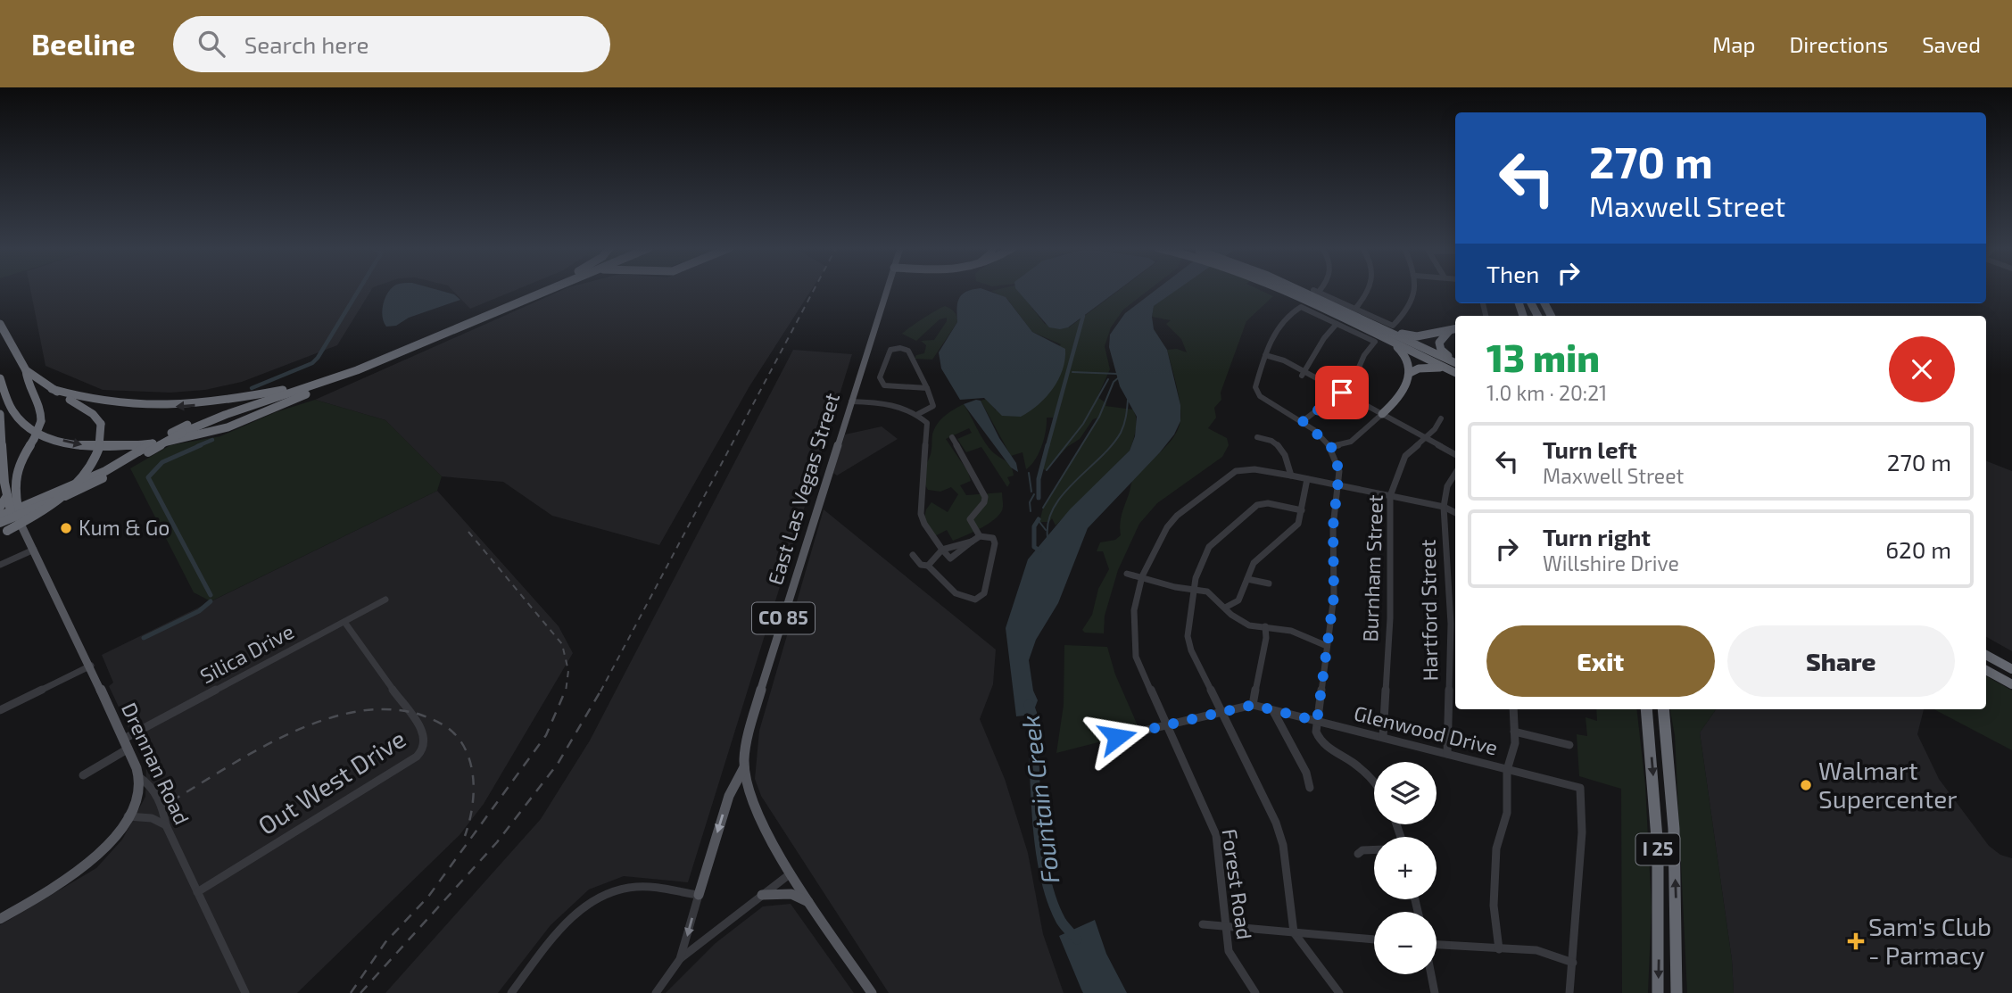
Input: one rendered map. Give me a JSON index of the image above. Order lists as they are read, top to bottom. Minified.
{"streets":{"highway":["I 25"],"main road":["East Las Vegas Street","CO 85","Drennan Road"],"street":["Burnham Street","Hartford Street","Silica Drive","Glenwood Drive","Out West Drive","Forest Road"]},"crossings":[["East Las Vegas Street","CO 85"],["Burnham Street","Glenwood Drive"],["Burnham Street","Forest Road"],["Hartford Street","Glenwood Drive"],["Hartford Street","Forest Road"],["Silica Drive","Drennan Road"],["Silica Drive","Out West Drive"],["Glenwood Drive","Forest Road"],["Drennan Road","Out West Drive"]],"water":["Fountain Creek"],"places":{"other":["Kum & Go","Walmart Supercenter"],"health":["Sam's Club - Parmacy"]},"page":{"header":"Beeline","search":"Search here","nav":["Map","Directions","Saved"],"turn":["270 m","Maxwell Street"],"then":"Then","heading":["13 min","1.0 km · 20:21"],"list":[{"name":"Turn left","note":"Maxwell Street","value":"270 m"},{"name":"Turn right","note":"Willshire Drive","value":"620 m"}],"buttons":["Exit","Share"],"map_buttons":["+","−"]}}
